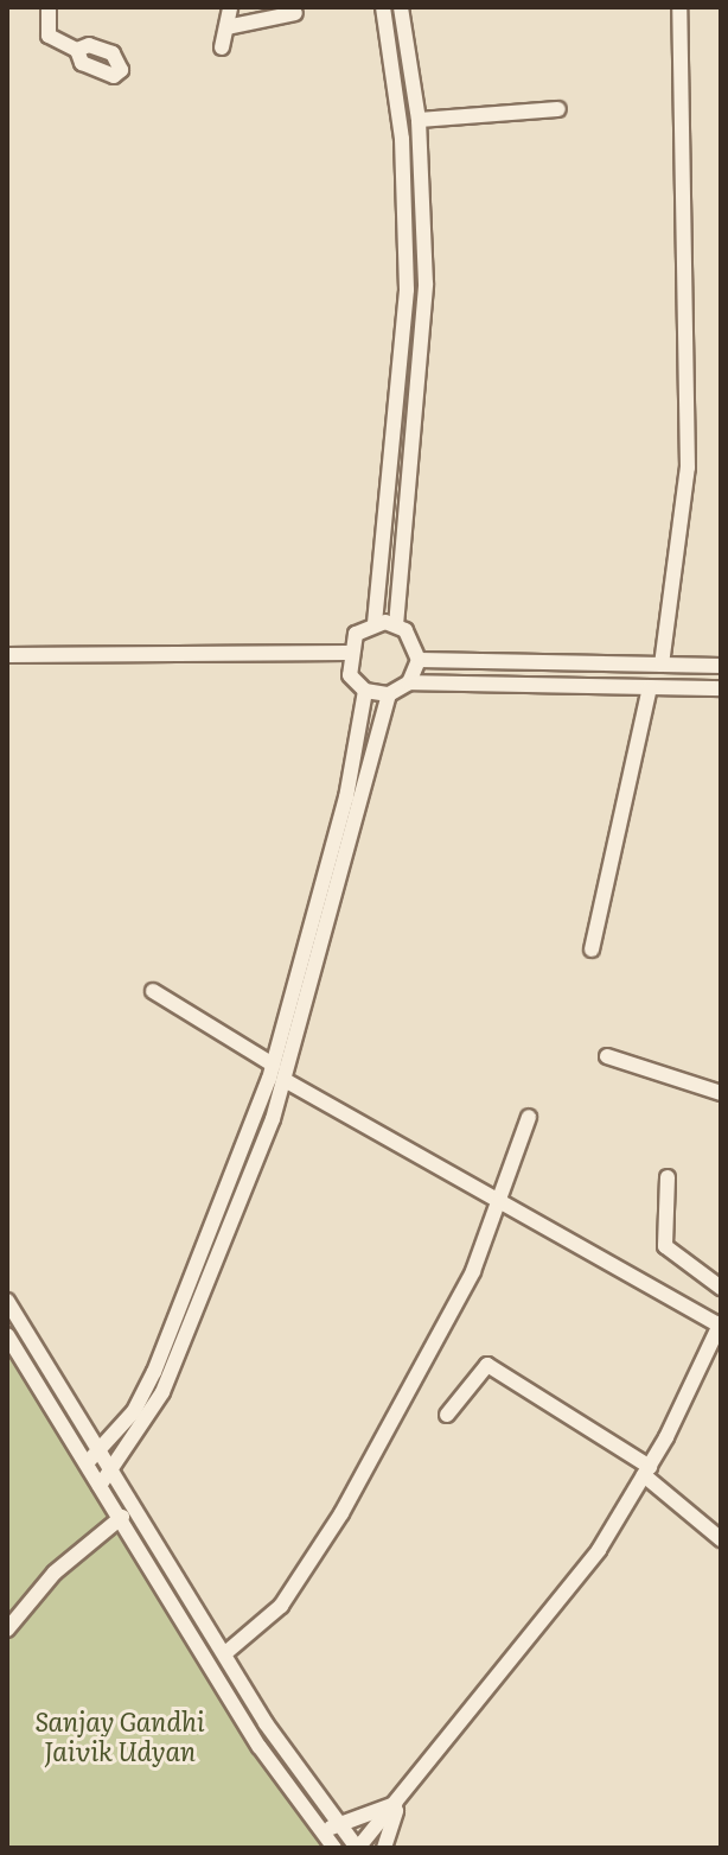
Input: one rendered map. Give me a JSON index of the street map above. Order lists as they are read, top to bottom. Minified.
{"parks":["Sanjay Gandhi Jaivik Udyan"]}
